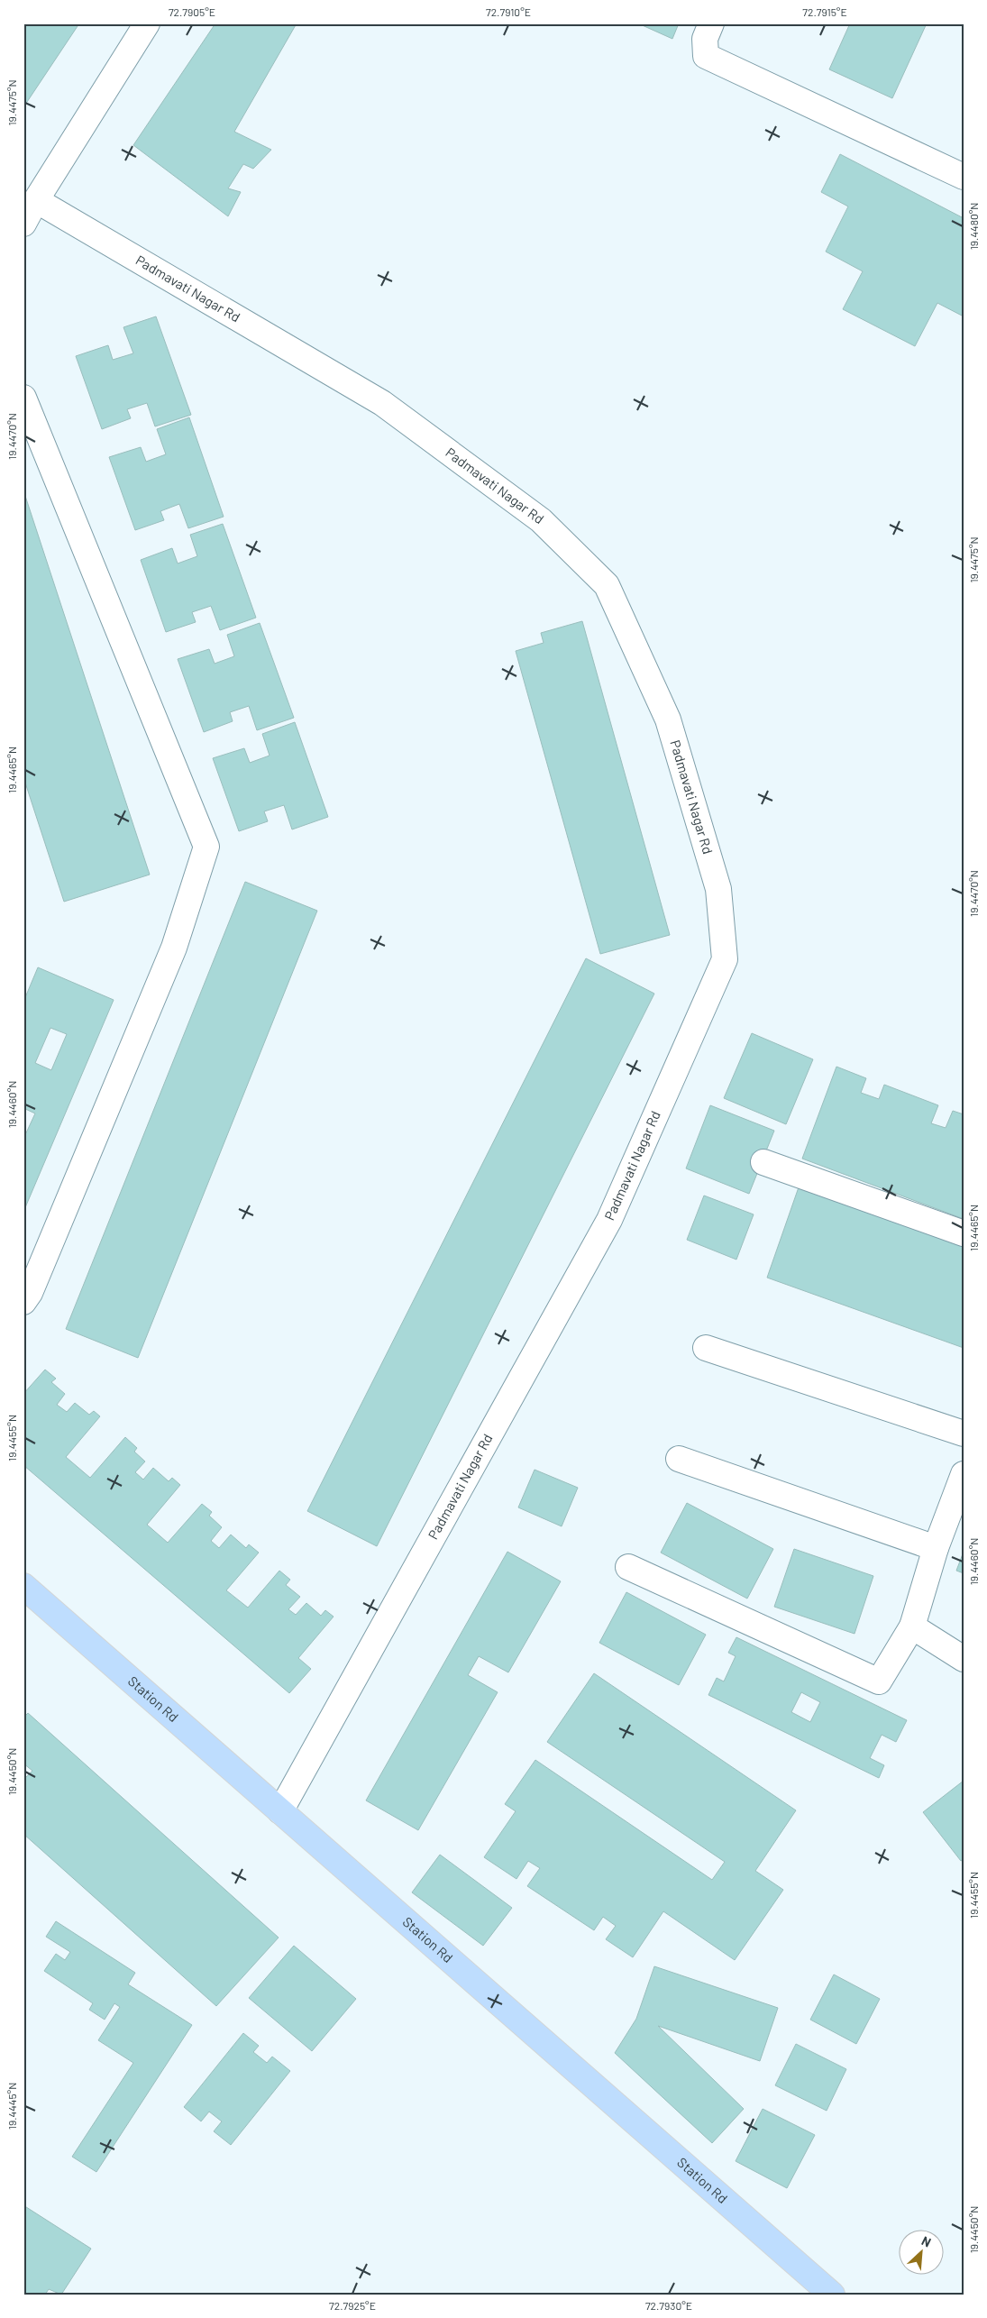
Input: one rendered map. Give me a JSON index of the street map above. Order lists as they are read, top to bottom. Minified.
{"streets":{"main road":["Station Rd"],"street":["Padmavati Nagar Rd"]},"crossings":[["Padmavati Nagar Rd","Station Rd"]],"north":"top right","coordinates":["72.7905°E","72.7910°E","72.7915°E","19.4475°N","19.4480°N","19.4470°N","19.4465°N","19.4460°N","19.4455°N","19.4450°N","19.4445°N","72.7925°E","72.7930°E"]}
